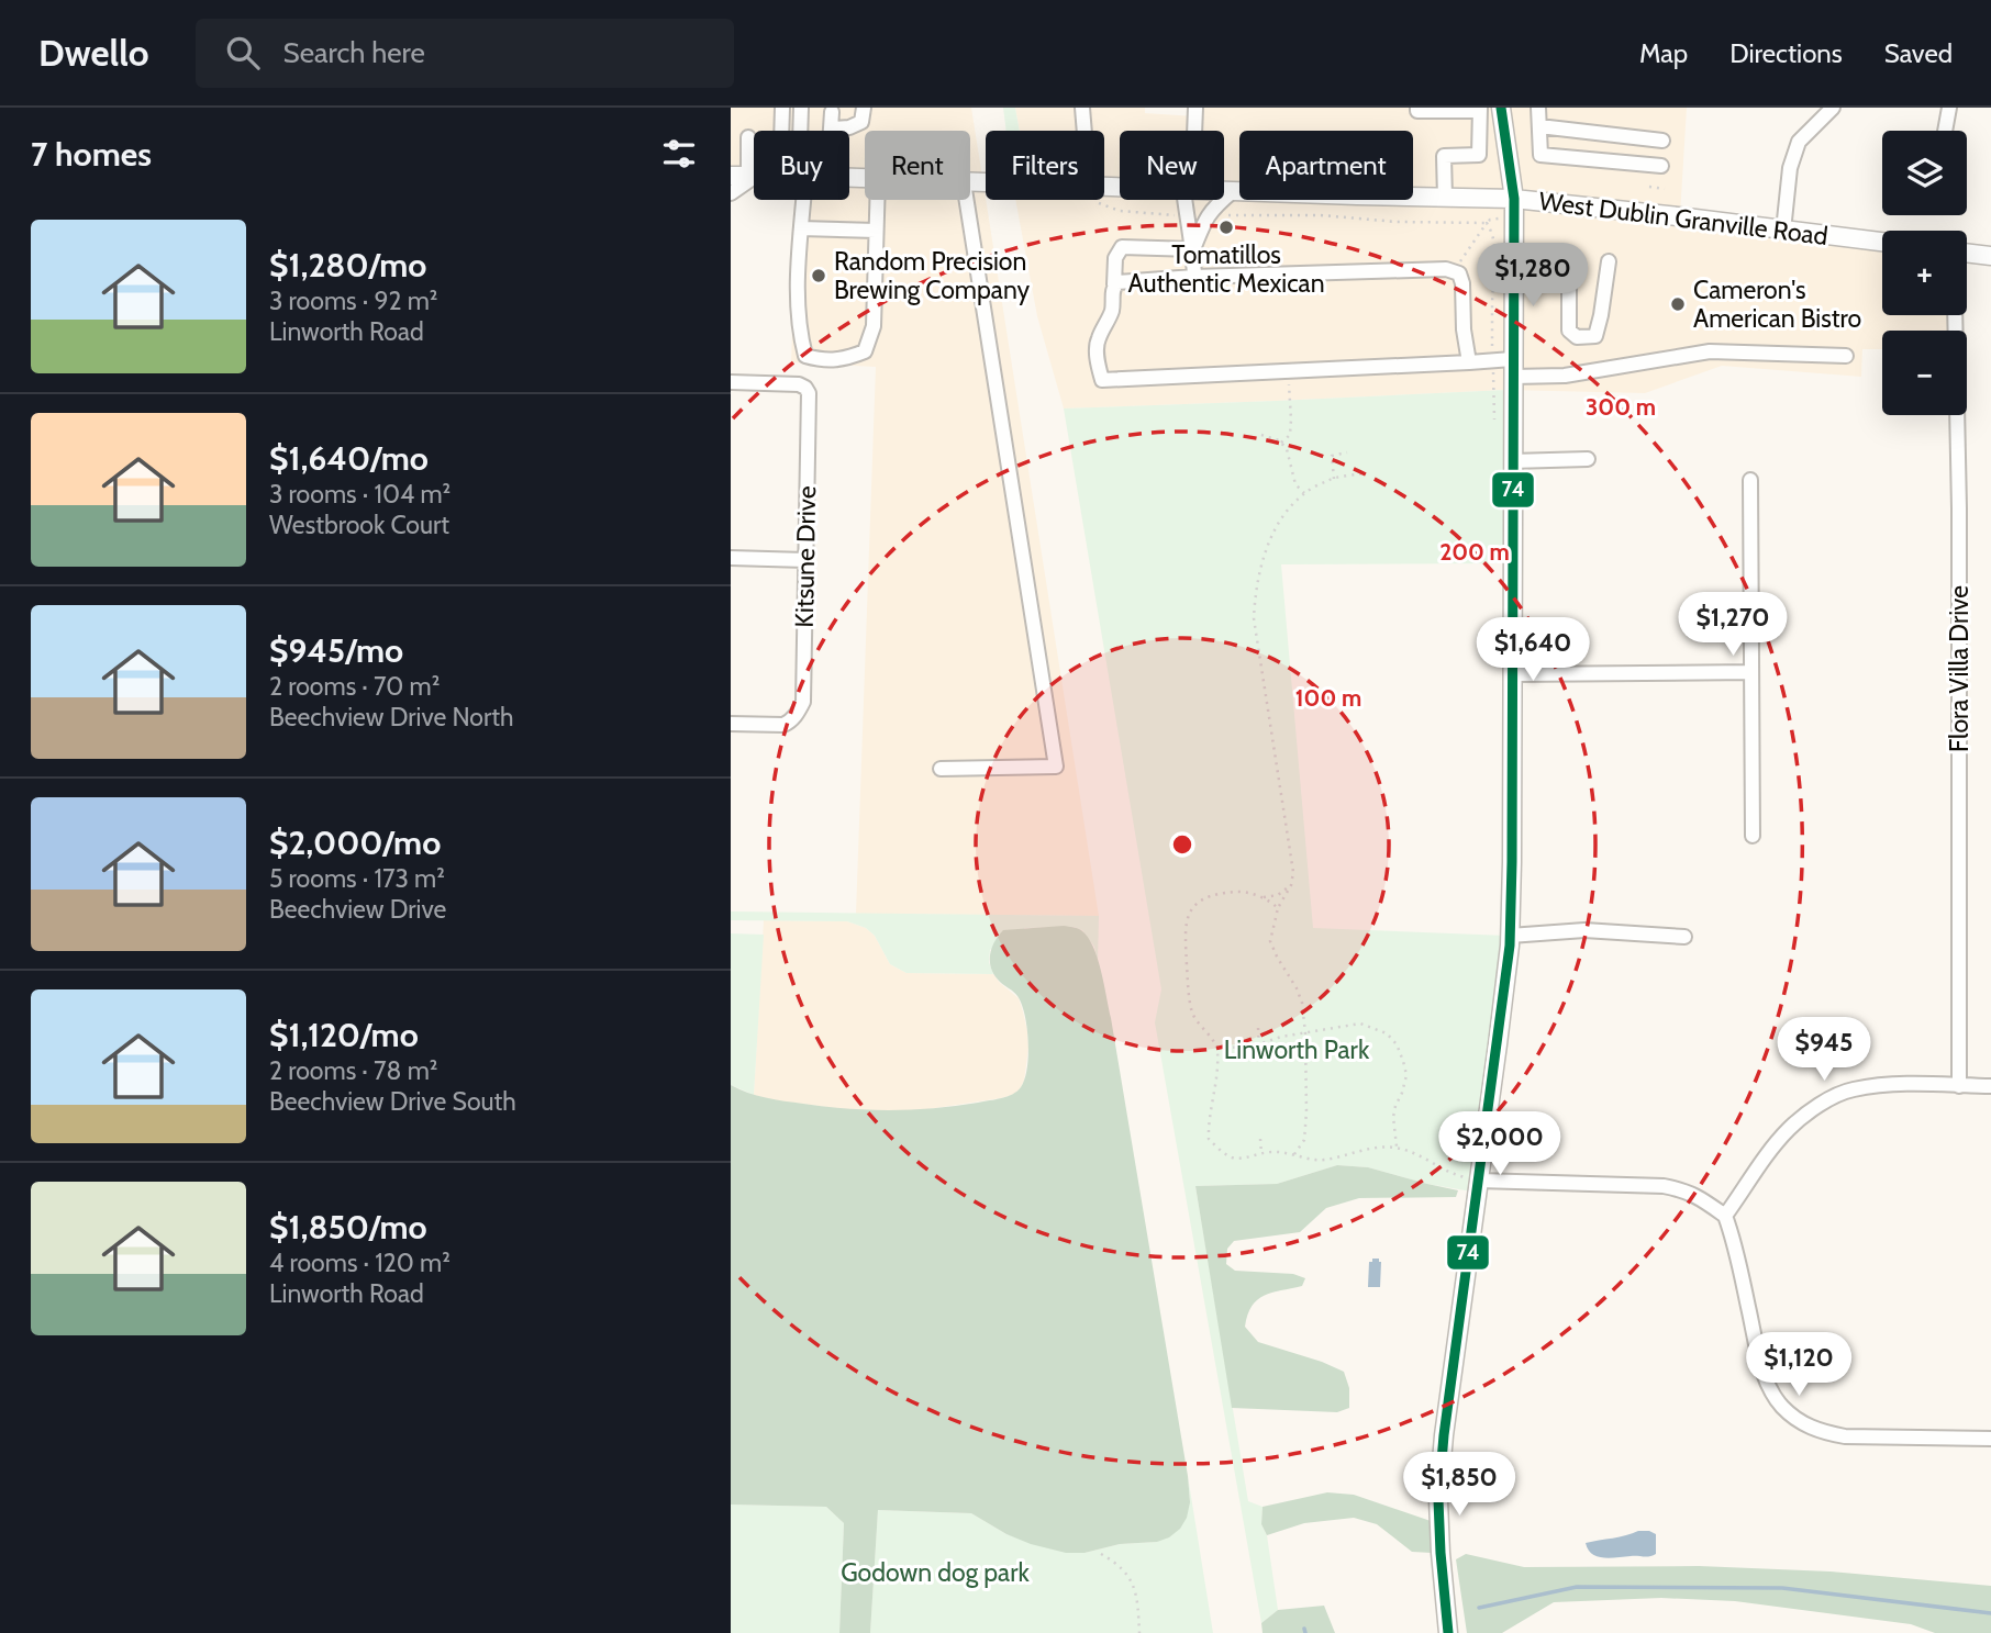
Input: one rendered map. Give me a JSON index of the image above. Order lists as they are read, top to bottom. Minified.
{"streets":{"main road":["West Dublin Granville Road"],"street":["Kitsune Drive","Flora Villa Drive"]},"parks":["Linworth Park","Godown dog park"],"places":["Tomatillos Authentic Mexican","Random Precision Brewing Company","Cameron's American Bistro"],"lines":["transit line 74"],"page":{"header":"Dwello","search":"Search here","nav":["Map","Directions","Saved"],"heading":"7 homes","map_buttons":["+","−"],"chip":["Buy","Rent","Filters","New","Apartment"],"list":[{"name":"$1,280/mo","note":"3 rooms · 92 m² · Linworth Road"},{"name":"$1,640/mo","note":"3 rooms · 104 m² · Westbrook Court"},{"name":"$945/mo","note":"2 rooms · 70 m² · Beechview Drive North"},{"name":"$2,000/mo","note":"5 rooms · 173 m² · Beechview Drive"},{"name":"$1,120/mo","note":"2 rooms · 78 m² · Beechview Drive South"},{"name":"$1,850/mo","note":"4 rooms · 120 m² · Linworth Road"}],"price":["$1,280","$1,270","$1,640","$945","$2,000","$1,120","$1,850"]},"rings":["300 m","200 m","100 m"]}
